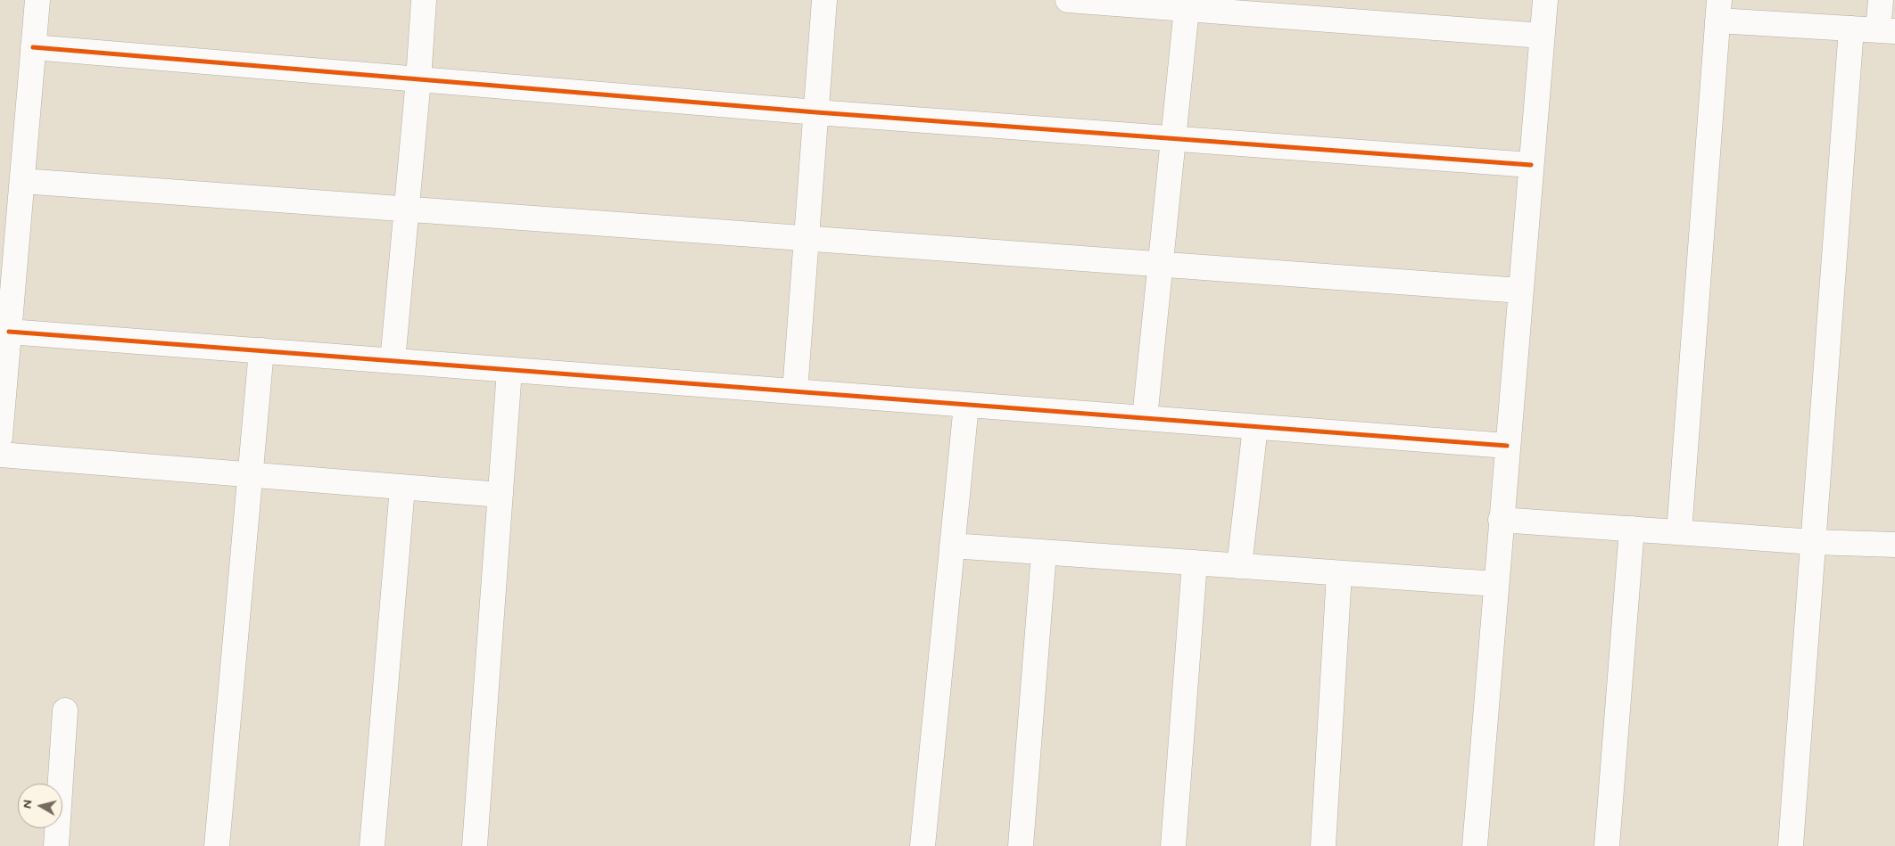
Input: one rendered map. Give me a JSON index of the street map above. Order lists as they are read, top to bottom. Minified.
{"north":"left"}
